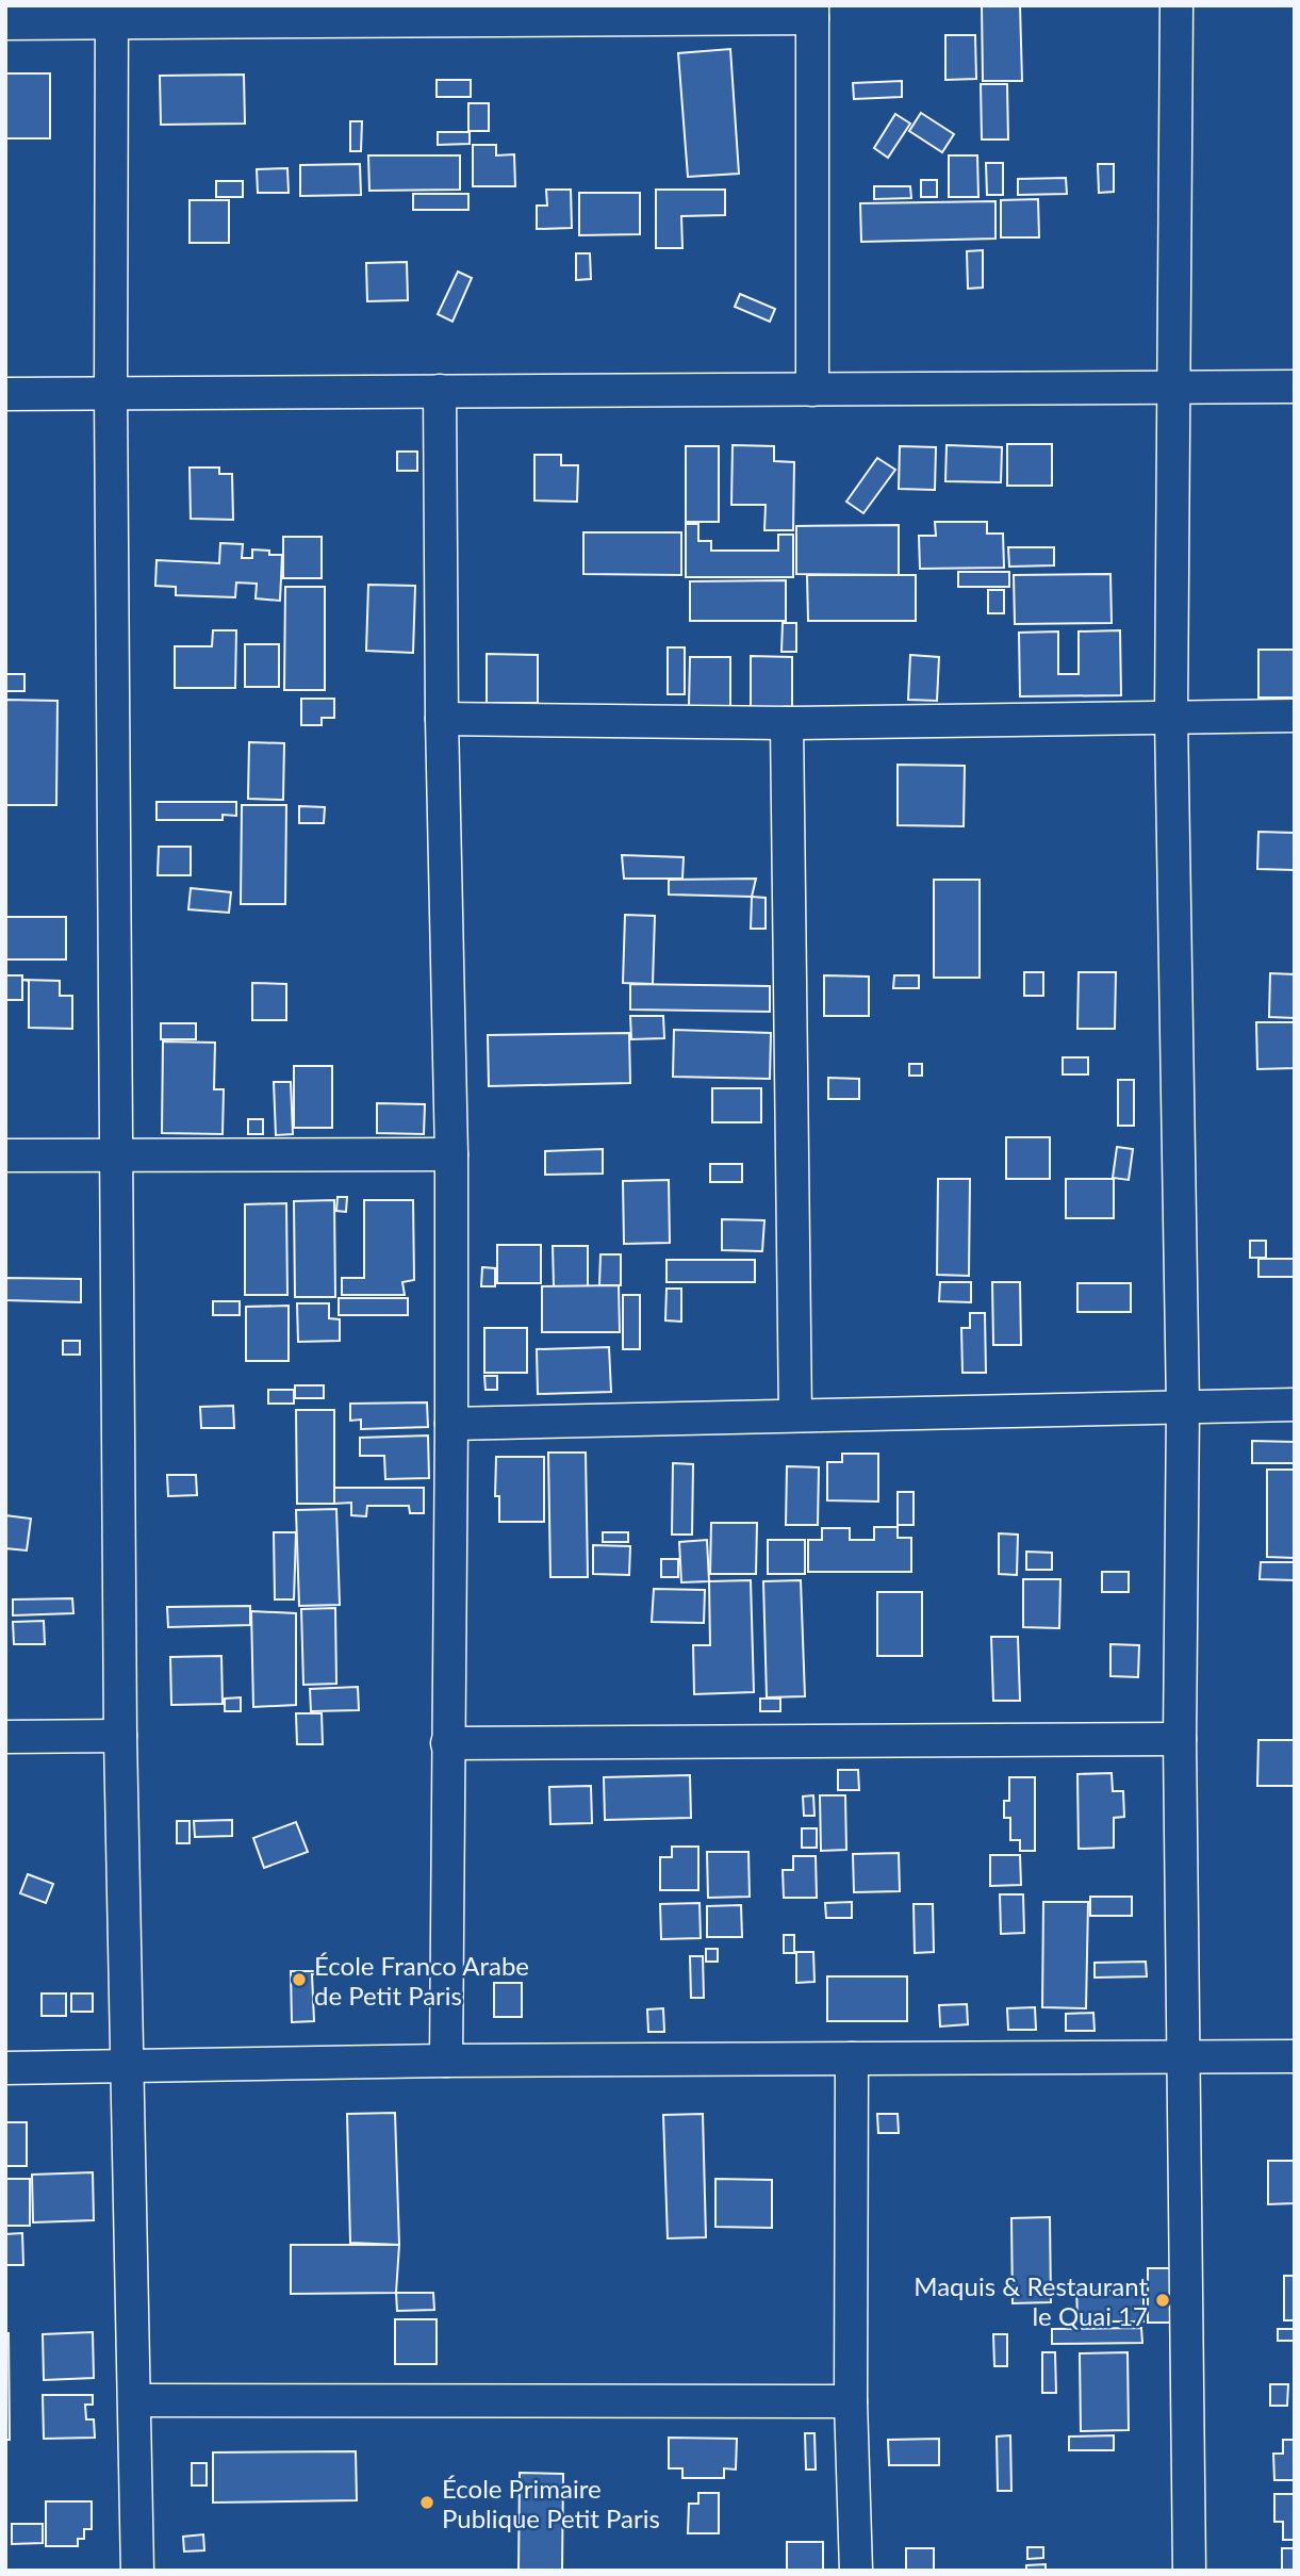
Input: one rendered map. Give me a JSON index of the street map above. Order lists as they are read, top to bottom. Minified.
{"places":["École Franco Arabe de Petit Paris","Maquis & Restaurant le Quai 17","École Primaire Publique Petit Paris"]}
